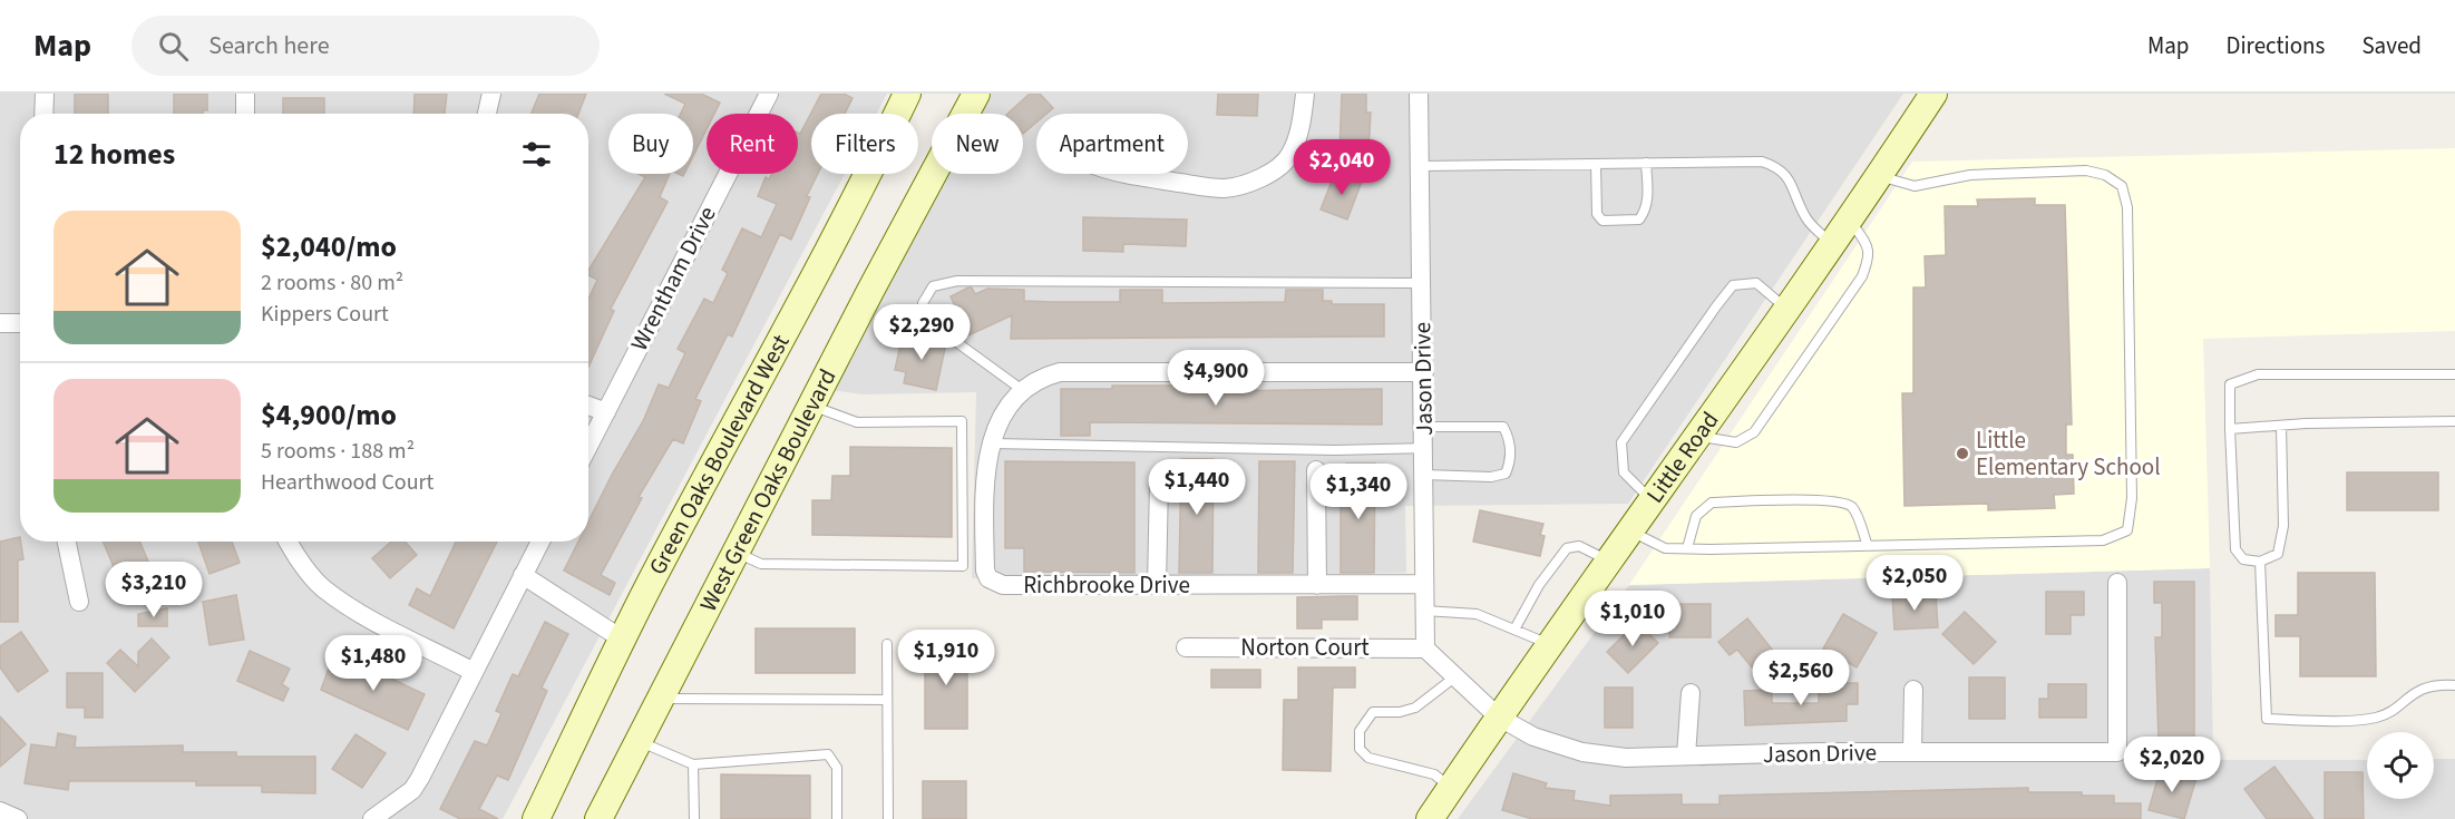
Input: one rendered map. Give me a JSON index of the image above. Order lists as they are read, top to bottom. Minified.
{"streets":{"main road":["Green Oaks Boulevard West","Little Road","West Green Oaks Boulevard"],"street":["Wrentham Drive","Jason Drive","Richbrooke Drive","Norton Court"]},"crossings":[["Jason Drive","Little Road"],["Jason Drive","Richbrooke Drive"],["Jason Drive","Norton Court"]],"places":["Little Elementary School"],"page":{"header":"Map","search":"Search here","nav":["Map","Directions","Saved"],"chip":["Buy","Rent","Filters","New","Apartment"],"heading":"12 homes","price":["$2,040","$2,290","$4,900","$1,440","$1,340","$2,050","$3,210","$1,010","$1,910","$1,480","$2,560","$2,020"],"list":[{"name":"$2,040/mo","note":"2 rooms · 80 m² · Kippers Court"},{"name":"$4,900/mo","note":"5 rooms · 188 m² · Hearthwood Court"}]}}
